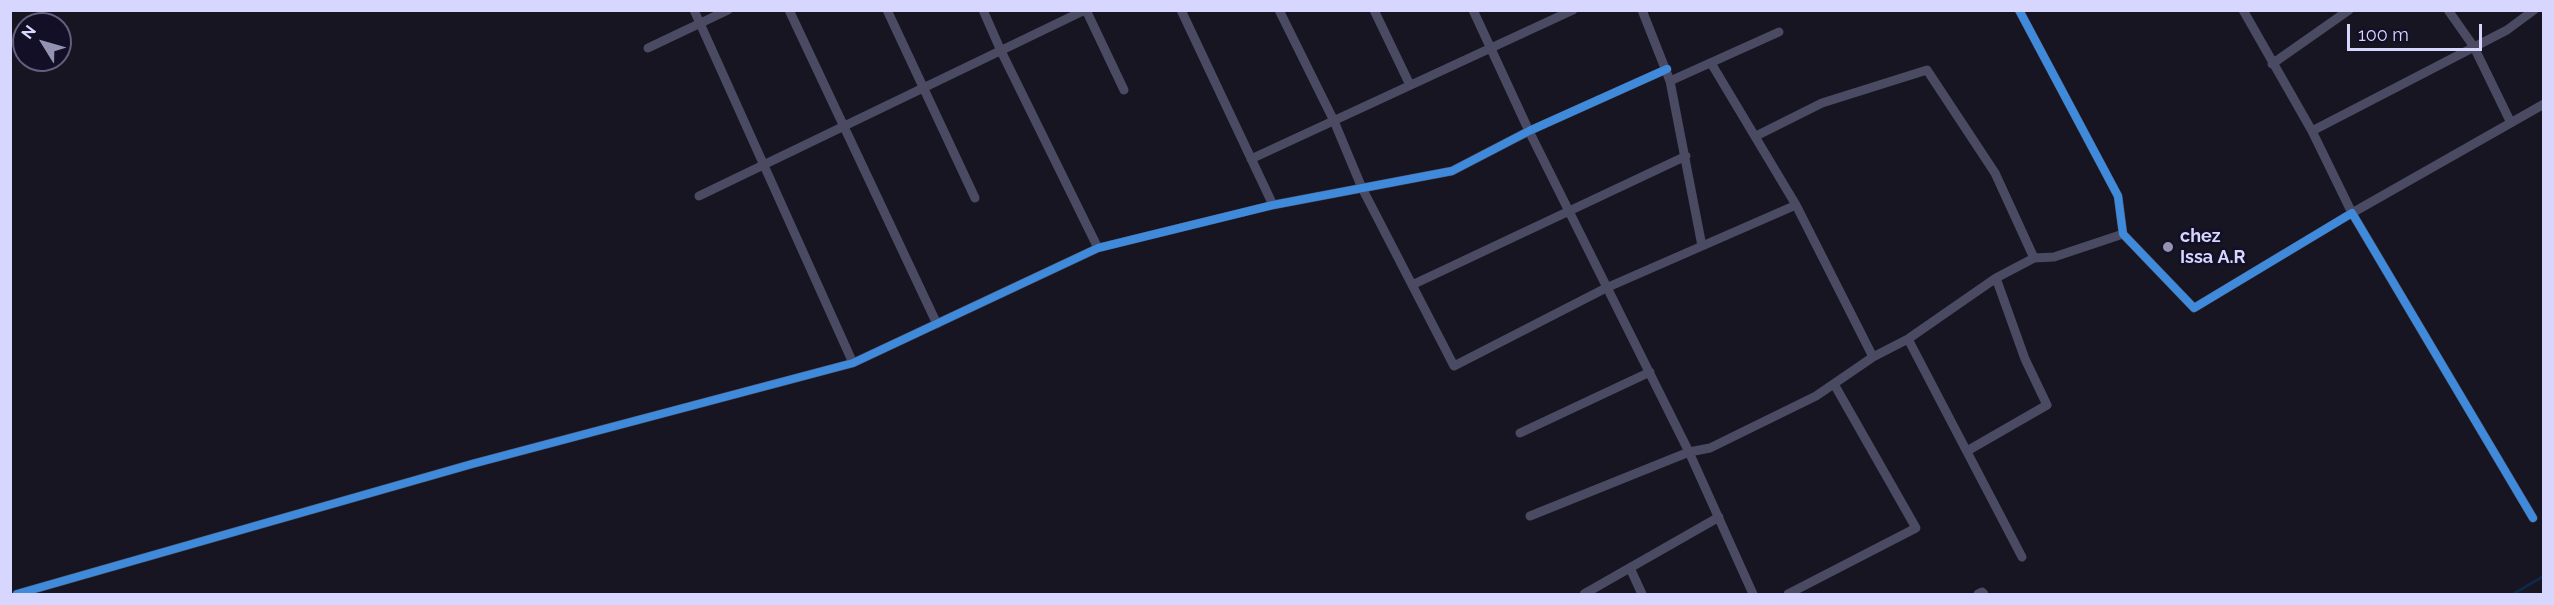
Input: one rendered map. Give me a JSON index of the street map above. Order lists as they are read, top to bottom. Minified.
{"places":["chez Issa A.R"],"scale_bar":"100 m","north":"top left"}
